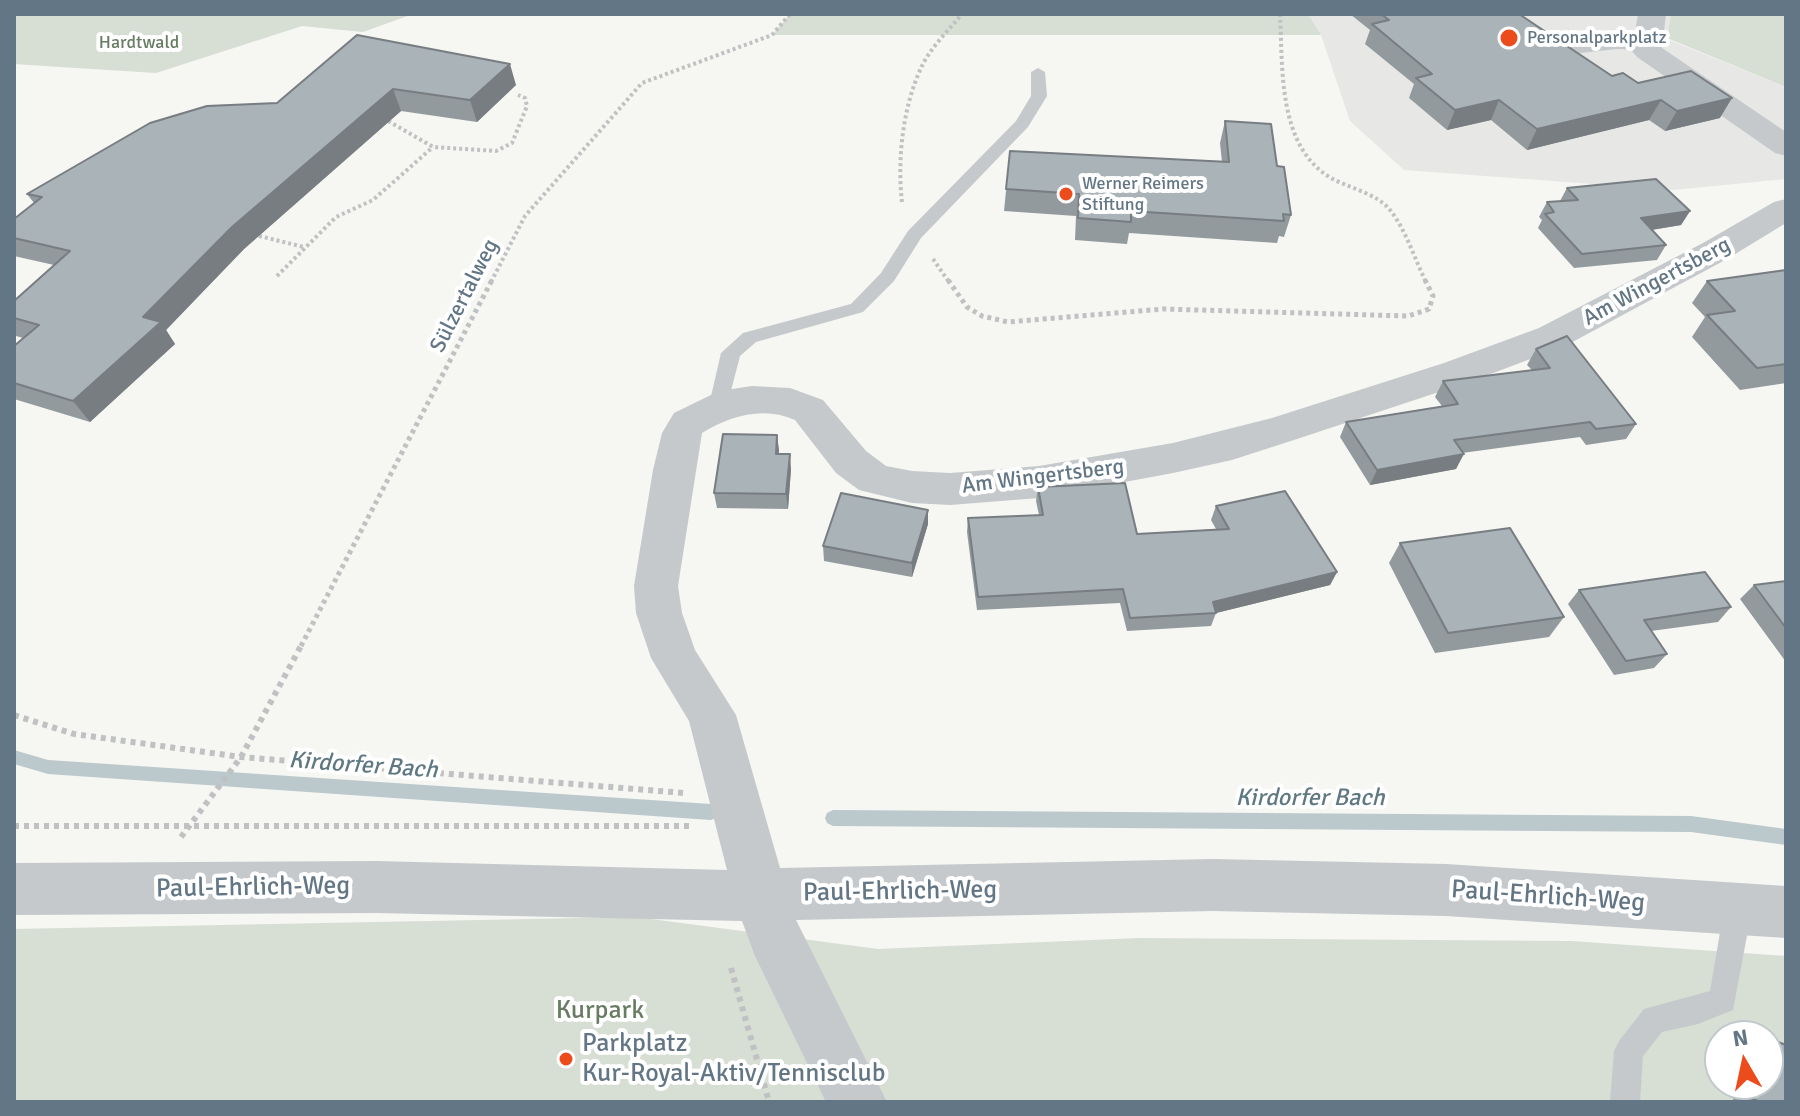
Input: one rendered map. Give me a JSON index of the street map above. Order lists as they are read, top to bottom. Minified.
{"streets":{"street":["Am Wingertsberg","Paul-Ehrlich-Weg"],"path":["Sülzertalweg"]},"crossings":[["Am Wingertsberg","Paul-Ehrlich-Weg"]],"water":["Kirdorfer Bach"],"parks":["Hardtwald","Kurpark"],"places":["Personalparkplatz","Werner Reimers Stiftung","Parkplatz Kur-Royal-Aktiv/Tennisclub"],"north":"top"}
